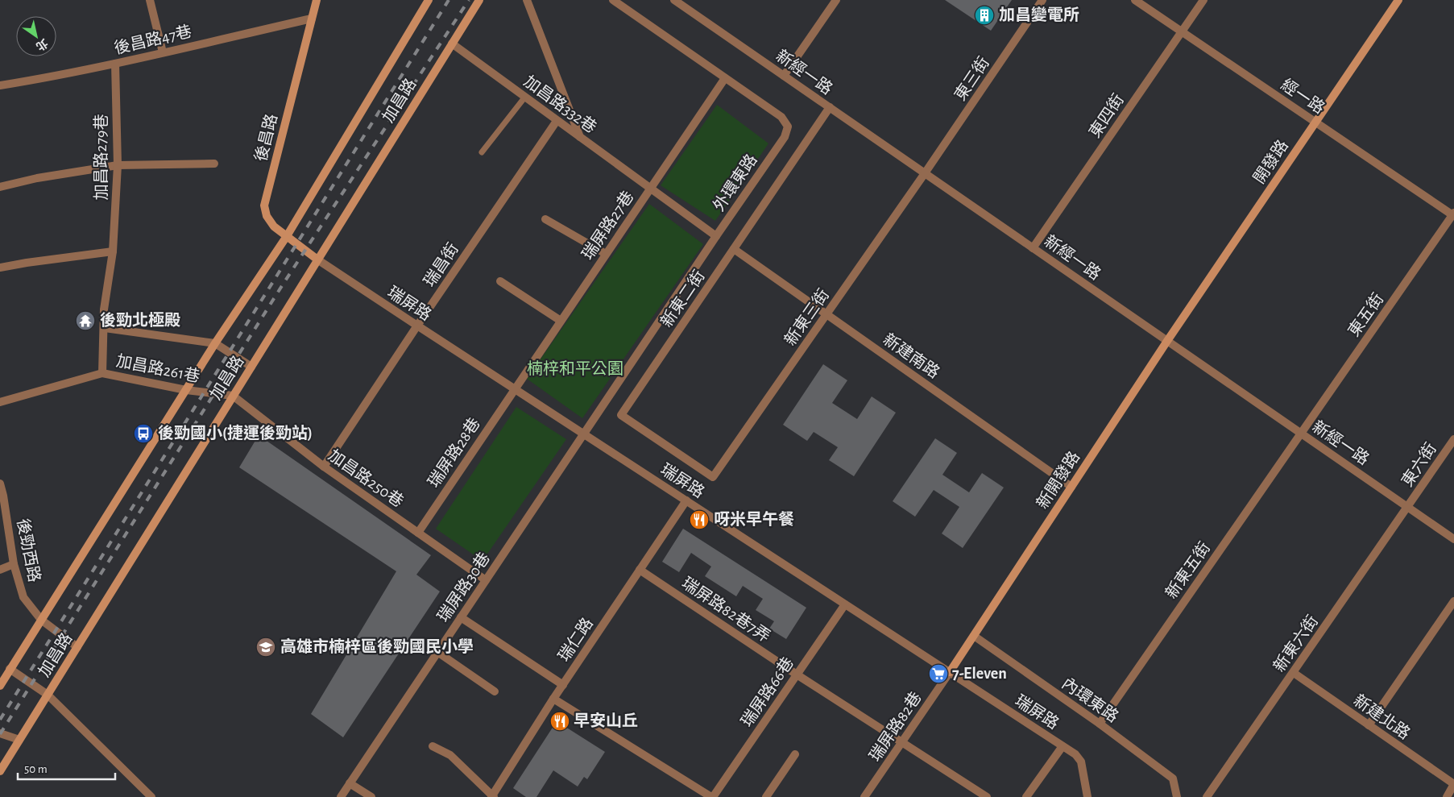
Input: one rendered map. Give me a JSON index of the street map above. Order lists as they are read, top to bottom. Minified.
{"streets":{"street":["後昌路47巷","新經一路","東三街","經一路","加昌路","加昌路332巷","東四街","後昌路","加昌路279巷","開發路","外環東路","瑞屏路27巷","瑞昌街","新東二街","瑞屏路","東五街","新東三街","新建南路","加昌路261巷","瑞屏路28巷","東六街","加昌路250巷","新開發路","後勁西路","新東五街","瑞屏路30巷","瑞屏路82巷7弄","瑞仁路","新東六街","瑞屏路66巷","內環東路","新建北路","瑞屏路82巷"]},"crossings":[["後昌路47巷","後昌路"],["後昌路47巷","加昌路279巷"],["新經一路","東三街"],["新經一路","東四街"],["新經一路","開發路"],["新經一路","新東二街"],["新經一路","東五街"],["新經一路","新東三街"],["新經一路","東六街"],["新經一路","新開發路"],["新經一路","新東五街"],["新經一路","新東六街"],["東三街","新東三街"],["經一路","東四街"],["經一路","開發路"],["經一路","東五街"],["加昌路","加昌路332巷"],["加昌路","後昌路"],["加昌路","瑞屏路"],["加昌路","加昌路261巷"],["加昌路","加昌路250巷"],["加昌路","後勁西路"],["加昌路332巷","外環東路"],["加昌路332巷","瑞屏路27巷"],["加昌路332巷","瑞昌街"],["後昌路","瑞屏路"],["加昌路279巷","加昌路261巷"],["開發路","新開發路"],["外環東路","瑞屏路27巷"],["外環東路","瑞屏路"],["外環東路","瑞屏路30巷"],["瑞屏路27巷","瑞屏路"],["瑞屏路27巷","瑞屏路28巷"],["瑞昌街","瑞屏路"],["瑞昌街","加昌路250巷"],["新東二街","新東三街"],["新東二街","新建南路"],["瑞屏路","瑞屏路28巷"],["瑞屏路","新開發路"],["瑞屏路","瑞屏路30巷"],["瑞屏路","瑞仁路"],["瑞屏路","瑞屏路66巷"],["瑞屏路","瑞屏路82巷"],["東五街","新東五街"],["新東三街","新建南路"],["新建南路","新開發路"],["加昌路261巷","加昌路250巷"],["瑞屏路28巷","加昌路250巷"],["東六街","新東六街"],["加昌路250巷","瑞屏路30巷"],["新開發路","內環東路"],["新開發路","瑞屏路82巷"],["新東五街","內環東路"],["瑞屏路82巷7弄","瑞仁路"],["瑞屏路82巷7弄","瑞屏路66巷"],["瑞屏路82巷7弄","瑞屏路82巷"],["新東六街","新建北路"]],"parks":["楠梓和平公園"],"places":{"building":["加昌變電所"],"temple":["後勁北極殿"],"bus stop":["後勁國小(捷運後勁站)"],"restaurant":["呀米早午餐","早安山丘"],"school or university":["高雄市楠梓區後勁國民小學"],"supermarket":["7-Eleven"]},"scale_bar":"50 m","north":"bottom right"}
